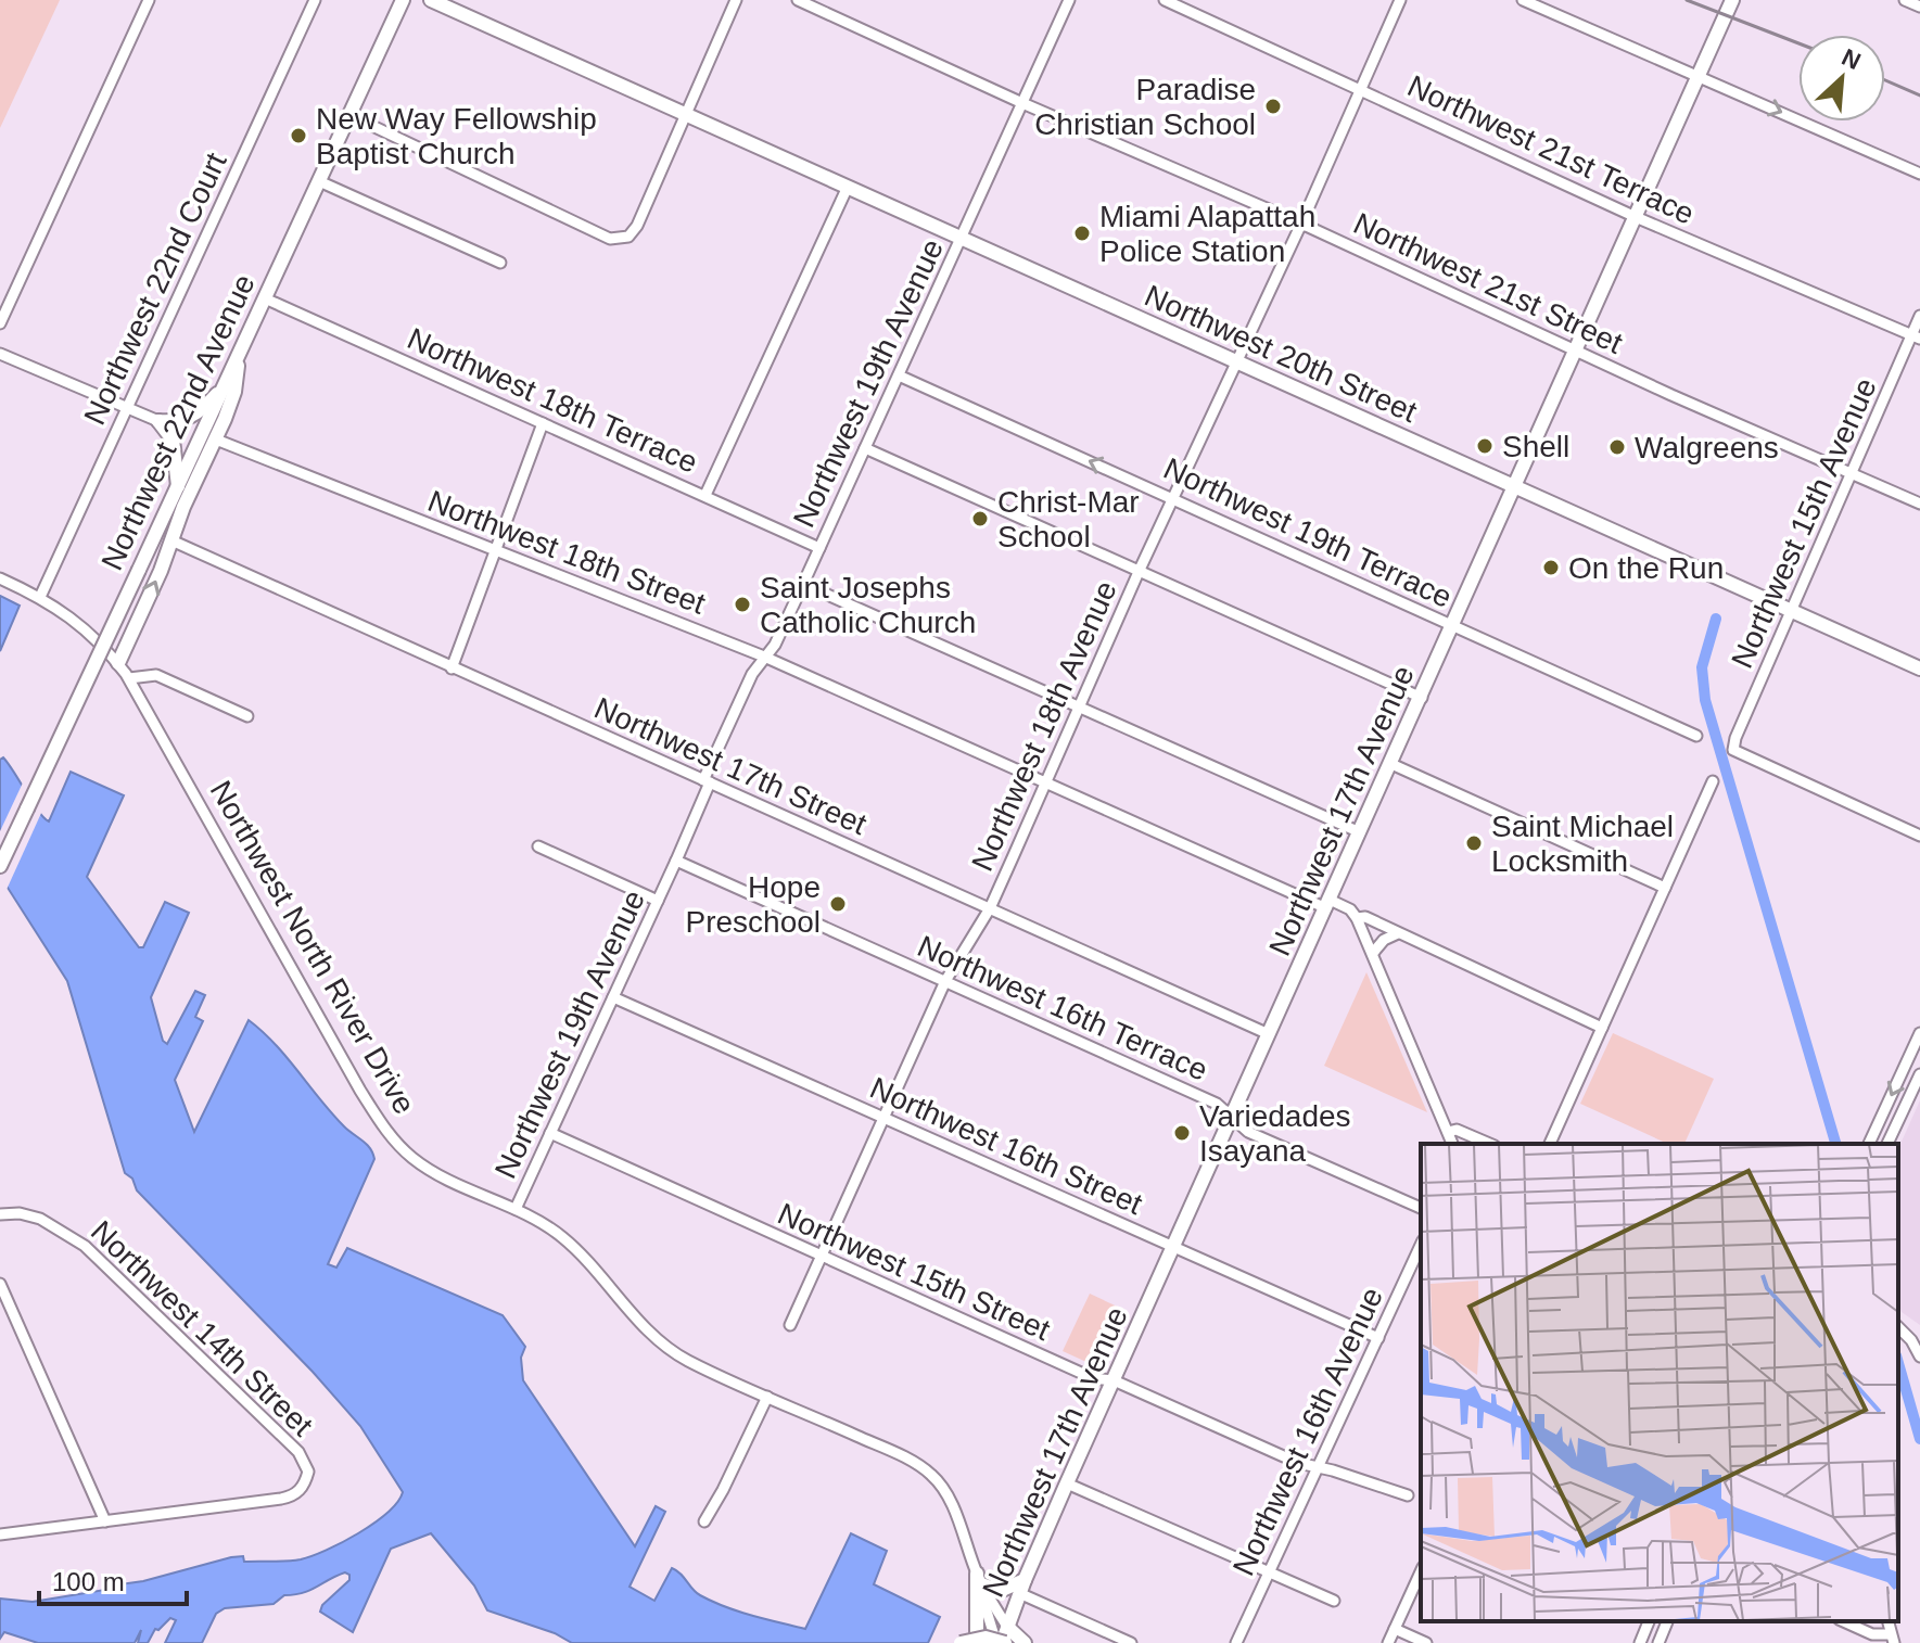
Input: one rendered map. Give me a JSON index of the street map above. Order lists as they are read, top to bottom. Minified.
{"streets":{"main road":["Northwest 20th Street","Northwest 22nd Avenue","Northwest 17th Avenue","Northwest North River Drive"],"street":["Northwest 21st Terrace","Northwest 21st Street","Northwest 22nd Court","Northwest 19th Avenue","Northwest 18th Terrace","Northwest 15th Avenue","Northwest 19th Terrace","Northwest 18th Street","Northwest 18th Avenue","Northwest 17th Street","Northwest 16th Terrace","Northwest 16th Street","Northwest 15th Street","Northwest 14th Street","Northwest 16th Avenue"]},"crossings":[["Northwest 21st Terrace","Northwest 15th Avenue"],["Northwest 21st Terrace","Northwest 18th Avenue"],["Northwest 21st Terrace","Northwest 17th Avenue"],["Northwest 21st Street","Northwest 19th Avenue"],["Northwest 21st Street","Northwest 15th Avenue"],["Northwest 21st Street","Northwest 18th Avenue"],["Northwest 21st Street","Northwest 17th Avenue"],["Northwest 22nd Court","Northwest North River Drive"],["Northwest 20th Street","Northwest 19th Avenue"],["Northwest 20th Street","Northwest 15th Avenue"],["Northwest 20th Street","Northwest 18th Avenue"],["Northwest 20th Street","Northwest 17th Avenue"],["Northwest 19th Avenue","Northwest 18th Terrace"],["Northwest 19th Avenue","Northwest 19th Terrace"],["Northwest 19th Avenue","Northwest 18th Street"],["Northwest 19th Avenue","Northwest 17th Street"],["Northwest 19th Avenue","Northwest North River Drive"],["Northwest 19th Avenue","Northwest 16th Terrace"],["Northwest 19th Avenue","Northwest 16th Street"],["Northwest 19th Avenue","Northwest 15th Street"],["Northwest 18th Terrace","Northwest 22nd Avenue"],["Northwest 19th Terrace","Northwest 18th Avenue"],["Northwest 19th Terrace","Northwest 17th Avenue"],["Northwest 18th Street","Northwest 18th Avenue"],["Northwest 18th Street","Northwest 17th Avenue"],["Northwest 18th Avenue","Northwest 17th Street"],["Northwest 18th Avenue","Northwest 16th Terrace"],["Northwest 18th Avenue","Northwest 16th Street"],["Northwest 18th Avenue","Northwest 15th Street"],["Northwest 17th Street","Northwest 17th Avenue"],["Northwest 17th Avenue","Northwest North River Drive"],["Northwest 17th Avenue","Northwest 16th Terrace"],["Northwest 17th Avenue","Northwest 16th Street"],["Northwest 17th Avenue","Northwest 15th Street"],["Northwest 16th Street","Northwest 16th Avenue"],["Northwest 15th Street","Northwest 16th Avenue"]],"places":["Paradise Christian School","New Way Fellowship Baptist Church","Miami Alapattah Police Station","Shell","Walgreens","Christ-Mar School","On the Run","Saint Josephs Catholic Church","Saint Michael Locksmith","Hope Preschool","Variedades Isayana"],"scale_bar":"100 m","north":"top right"}
